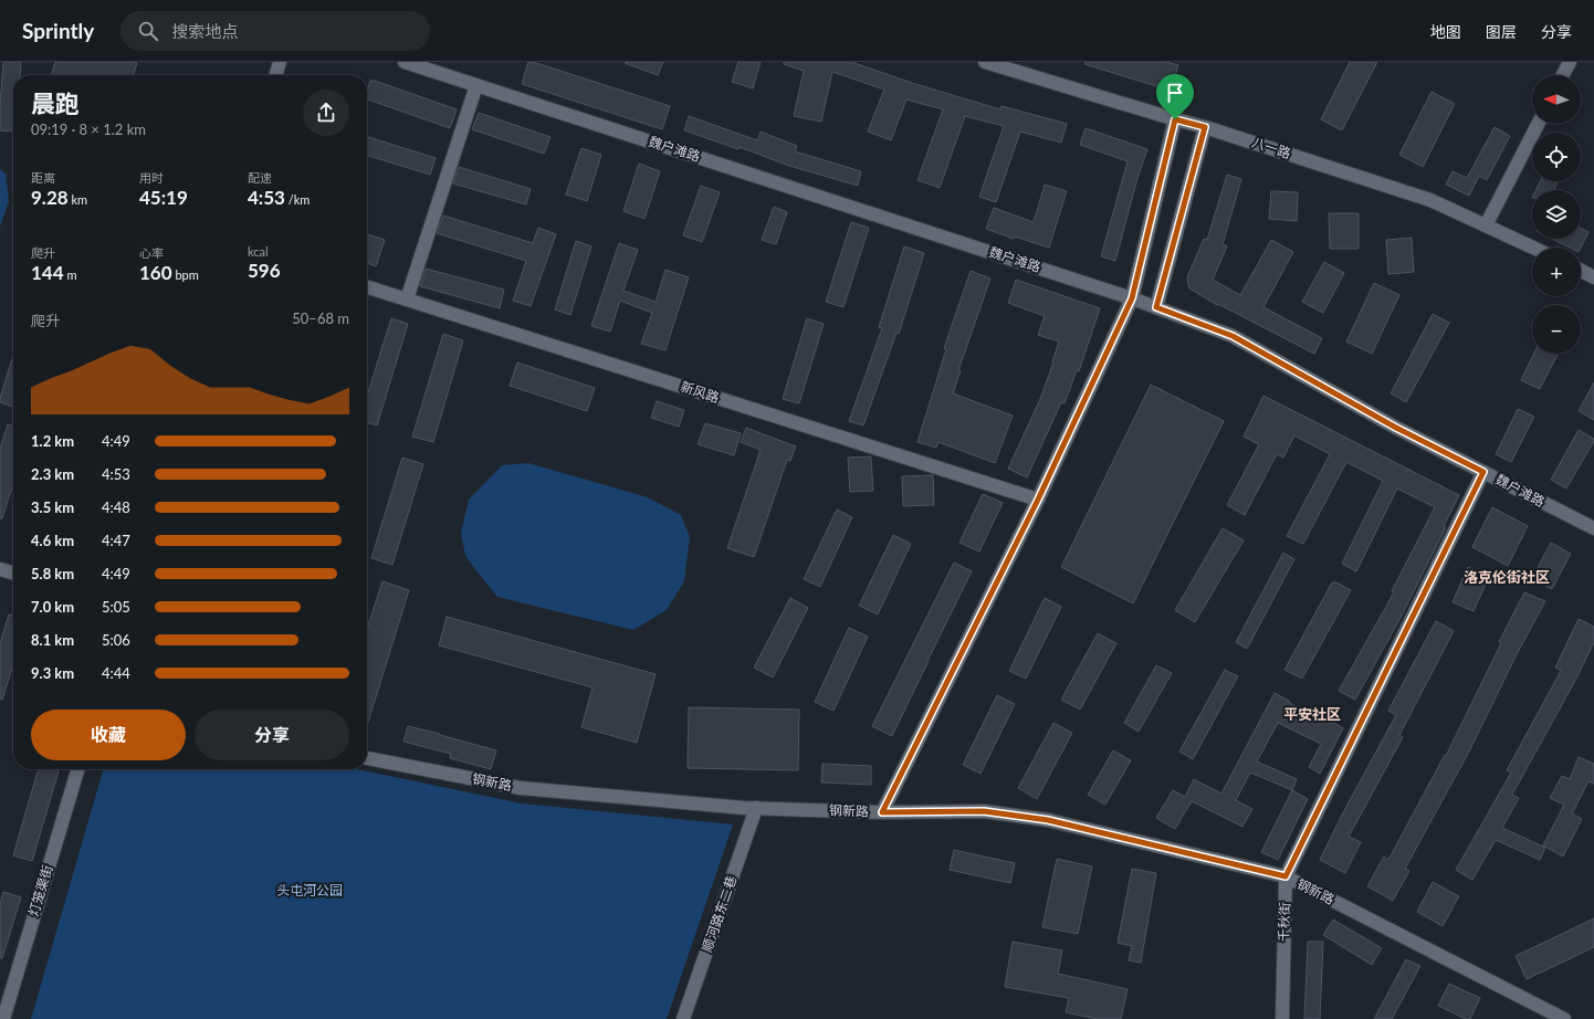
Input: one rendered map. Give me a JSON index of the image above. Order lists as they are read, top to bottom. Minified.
{"streets":{"street":["八一路","魏户滩路","新风路","钢新路","灯笼渠街","顺河路东二巷","千秋街"]},"crossings":[["魏户滩路","千秋街"],["钢新路","顺河路东二巷"],["钢新路","千秋街"]],"districts":["洛克伦街社区","平安社区"],"parks":["头屯河公园"],"north":"left","page":{"header":"Sprintly","search":"搜索地点","nav":["地图","图层","分享"],"map_buttons":["+","−"],"heading":["晨跑","09:19 · 8 × 1.2 km"],"stats":[["距离","9.28 km"],["用时","45:19"],["配速","4:53 /km"],["爬升","144 m"],["心率","160 bpm"],["kcal","596"]],"chart":["爬升","50–68 m"],"list":[{"name":"1.2 km","note":"4:49"},{"name":"2.3 km","note":"4:53"},{"name":"3.5 km","note":"4:48"},{"name":"4.6 km","note":"4:47"},{"name":"5.8 km","note":"4:49"},{"name":"7.0 km","note":"5:05"},{"name":"8.1 km","note":"5:06"},{"name":"9.3 km","note":"4:44"}],"buttons":["收藏","分享"]}}
